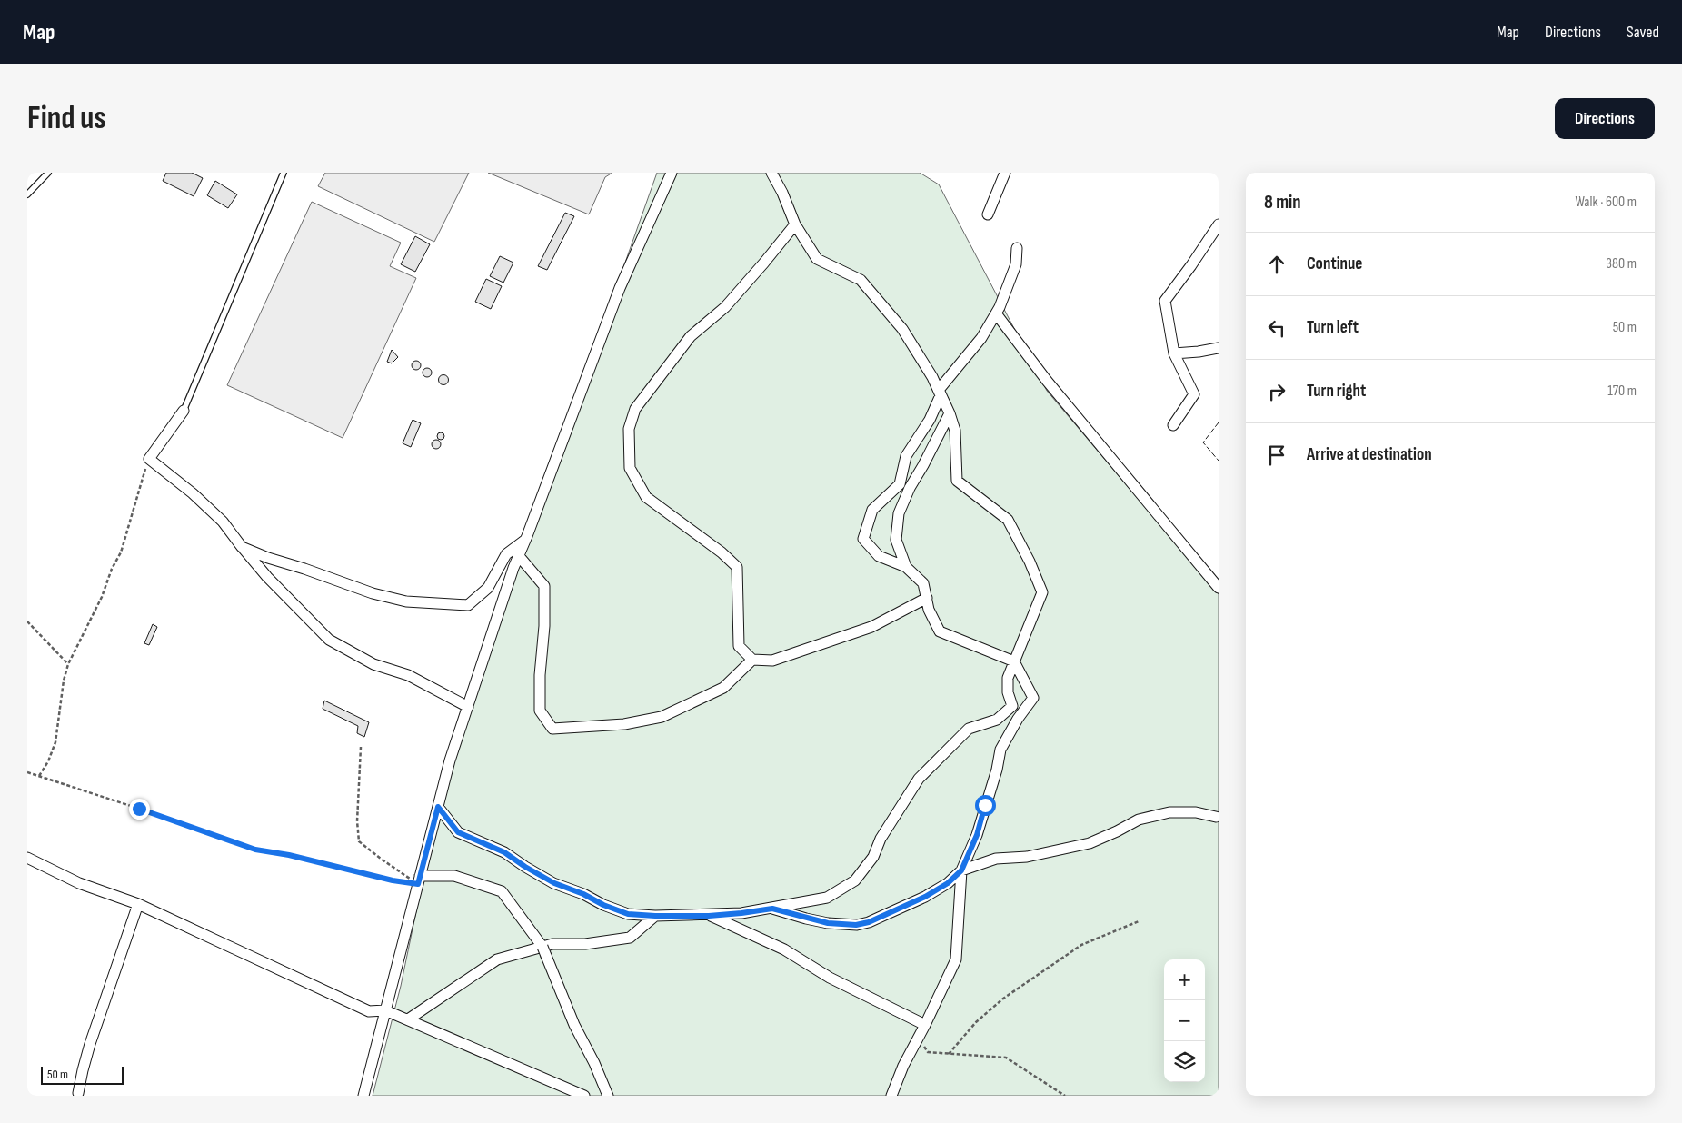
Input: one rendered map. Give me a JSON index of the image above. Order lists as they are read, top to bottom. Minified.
{"scale_bar":"50 m","page":{"header":"Map","nav":["Map","Directions","Saved"],"buttons":"Directions","title":"Find us","heading":["8 min","Walk · 600 m"],"list":[["Continue","380 m"],["Turn left","50 m"],["Turn right","170 m"],"Arrive at destination"],"map_buttons":["+","−"],"scale":"50 m"}}
